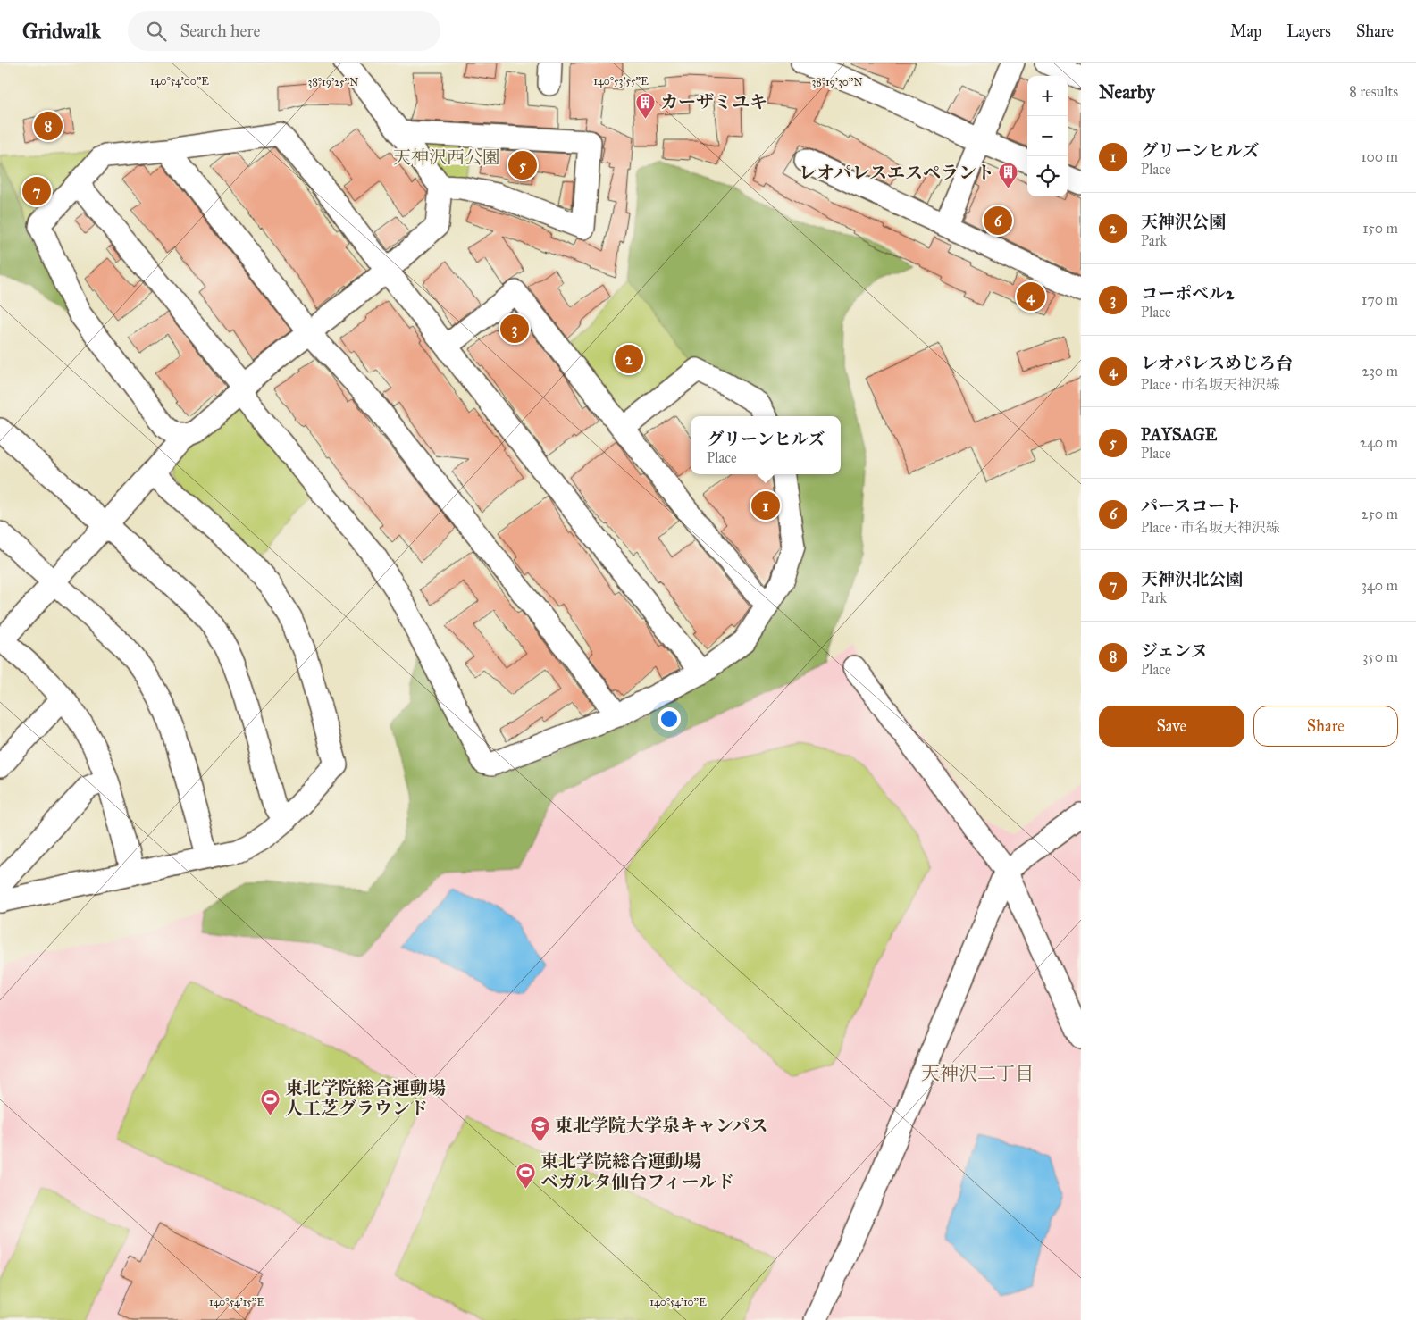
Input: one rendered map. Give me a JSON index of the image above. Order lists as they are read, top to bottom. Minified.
{"districts":["天神沢二丁目"],"parks":["天神沢西公園"],"places":{"building":["カーザミユキ","レオパレスエスペラント"],"sports":["東北学院総合運動場 人工芝グラウンド","東北学院総合運動場 ベガルタ仙台フィールド"],"school or university":["東北学院大学泉キャンパス"]},"page":{"header":"Gridwalk","search":"Search here","nav":["Map","Layers","Share"],"heading":["Nearby","8 results"],"map_buttons":["+","−"],"pins":["8","5","7","6","4","3","2","1"],"list":[{"mark":"1","name":"グリーンヒルズ","note":"Place","value":"100 m"},{"mark":"2","name":"天神沢公園","note":"Park","value":"150 m"},{"mark":"3","name":"コーポベル2","note":"Place","value":"170 m"},{"mark":"4","name":"レオパレスめじろ台","note":"Place · 市名坂天神沢線","value":"230 m"},{"mark":"5","name":"PAYSAGE","note":"Place","value":"240 m"},{"mark":"6","name":"パースコート","note":"Place · 市名坂天神沢線","value":"250 m"},{"mark":"7","name":"天神沢北公園","note":"Park","value":"340 m"},{"mark":"8","name":"ジェンヌ","note":"Place","value":"350 m"}],"popup":["グリーンヒルズ","Place"],"buttons":["Save","Share"]},"coordinates":["140°53'55\"E","140°54'00\"E","38°19'25\"N","38°19'30\"N","140°54'15\"E","140°54'10\"E"]}
